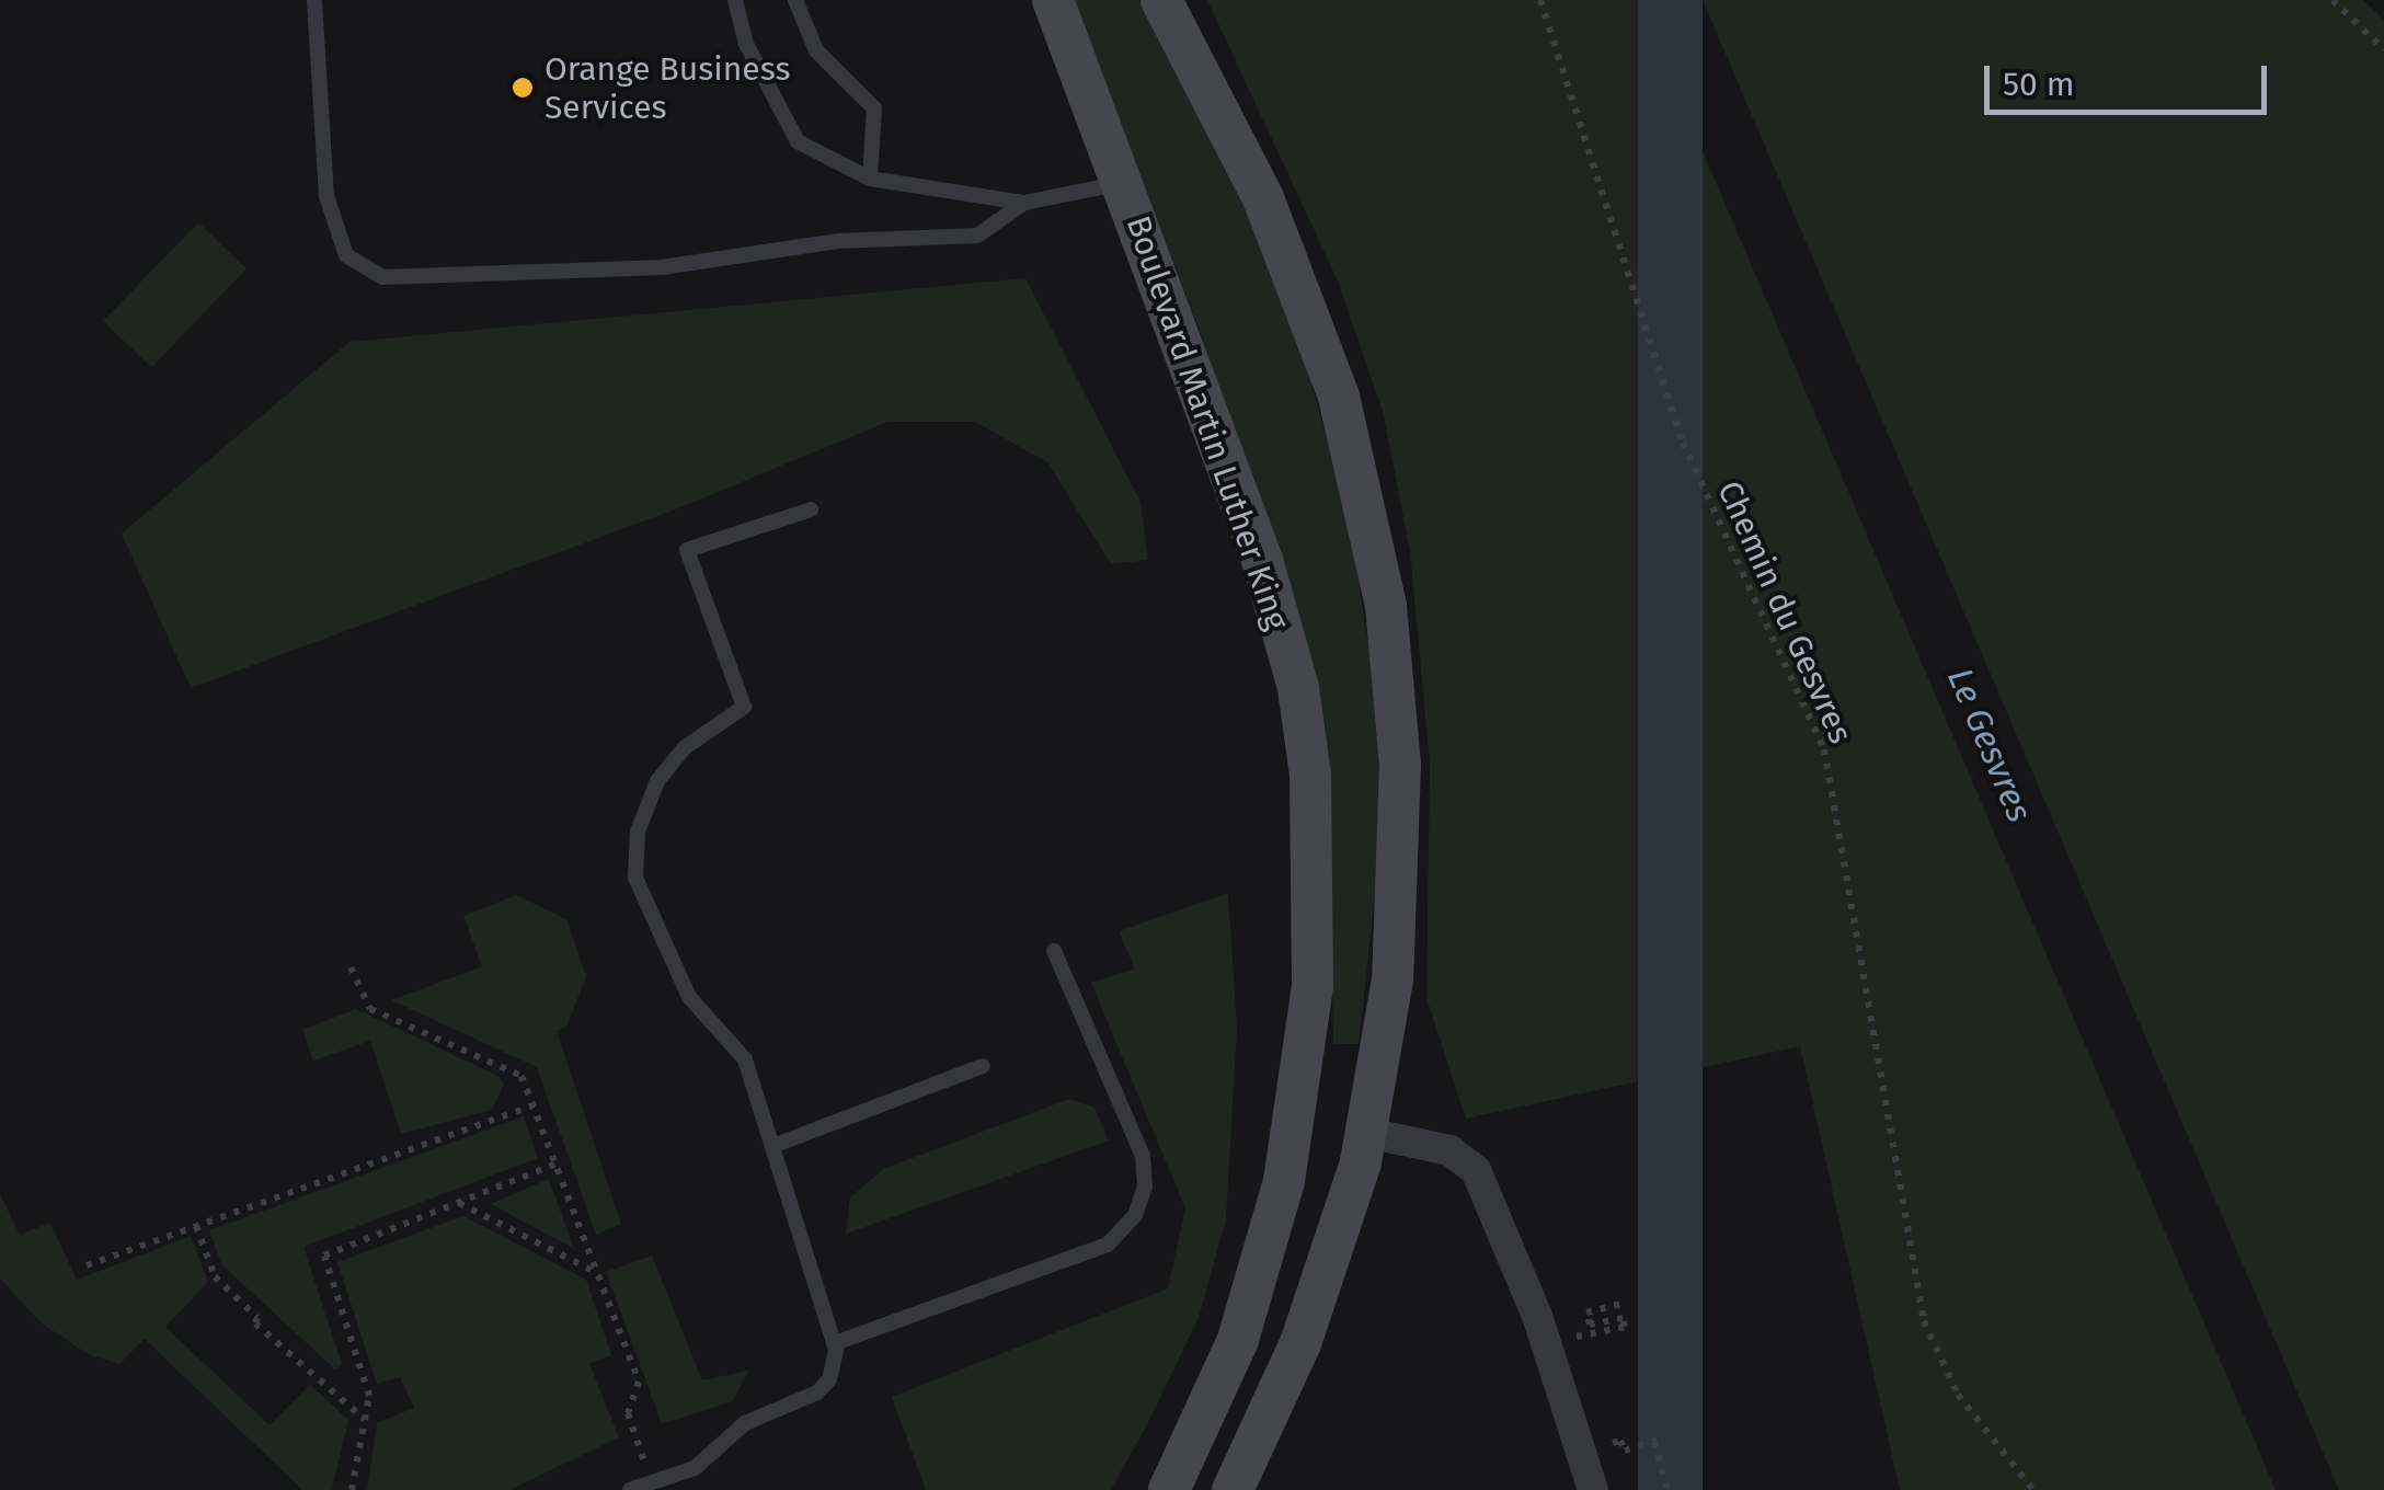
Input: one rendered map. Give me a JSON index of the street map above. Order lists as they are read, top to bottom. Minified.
{"streets":{"main road":["Boulevard Martin Luther King"],"path":["Chemin du Gesvres"]},"water":["Le Gesvres"],"places":["Orange Business Services"],"scale_bar":"50 m"}
